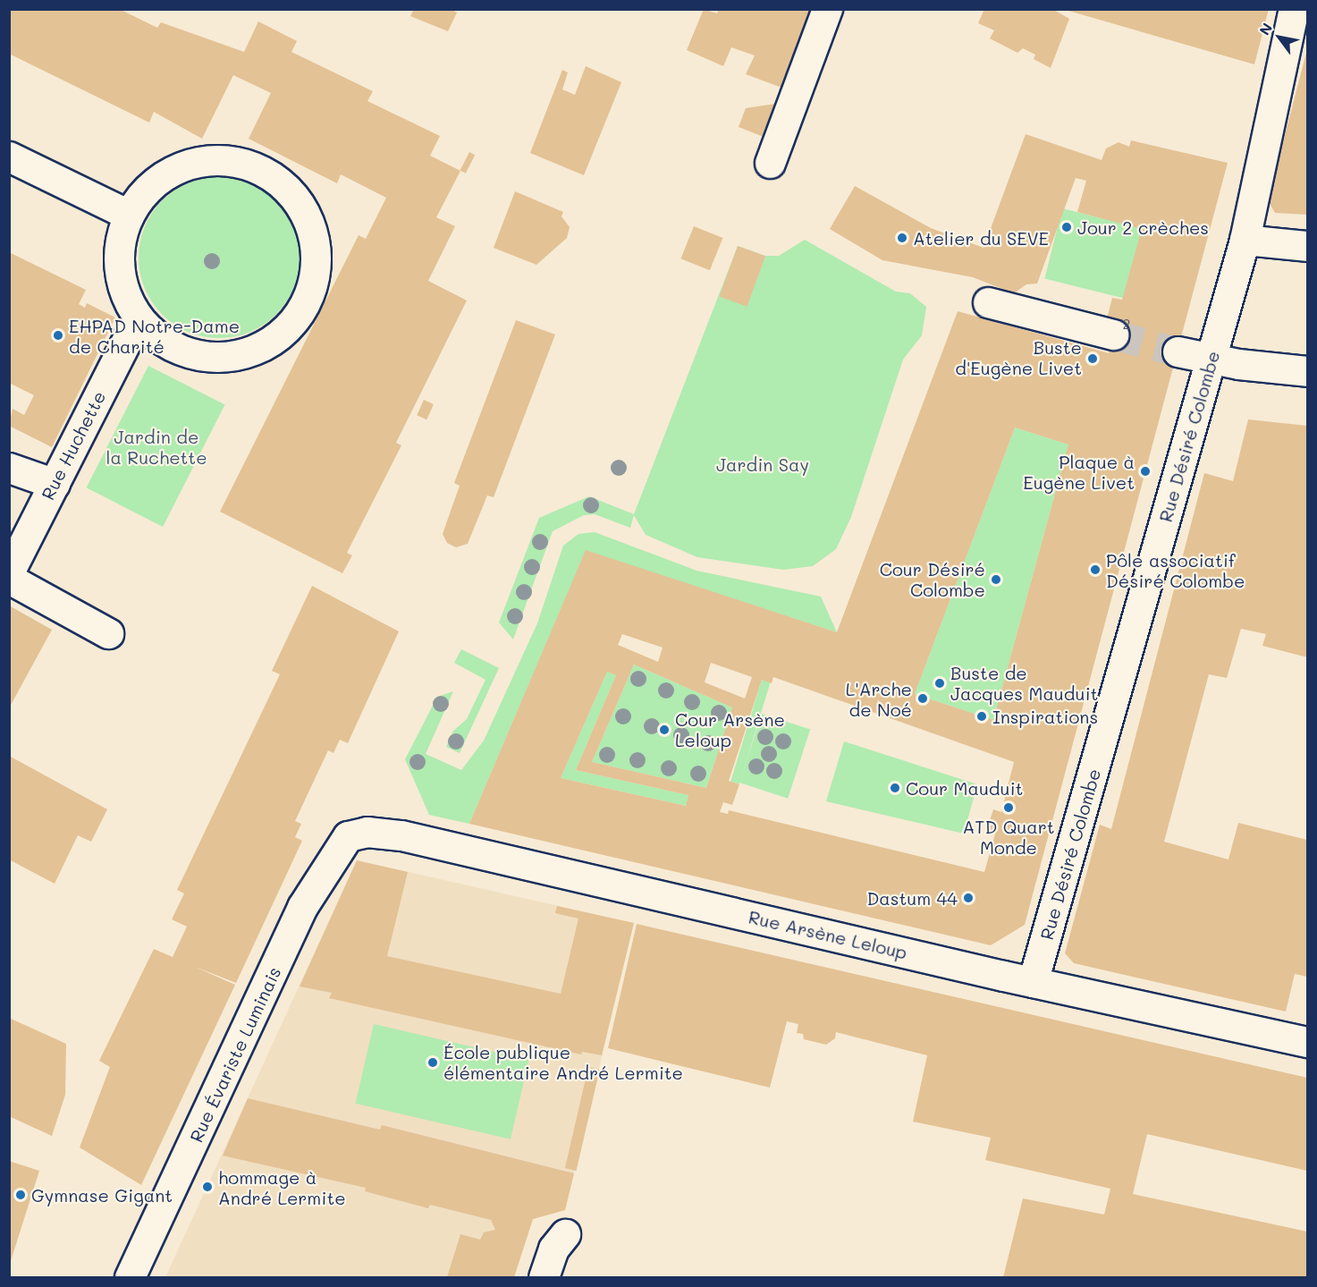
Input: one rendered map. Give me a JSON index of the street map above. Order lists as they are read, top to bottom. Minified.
{"streets":{"street":["Rue Désiré Colombe","Rue Huchette","Rue Arsène Leloup","Rue Évariste Luminais"]},"crossings":[["Rue Désiré Colombe","Rue Arsène Leloup"],["Rue Arsène Leloup","Rue Évariste Luminais"]],"parks":["Jardin de la Ruchette","Jardin Say"],"places":["Jour 2 crèches","Atelier du SEVE","EHPAD Notre-Dame de Charité","Buste d'Eugène Livet","Plaque à Eugène Livet","Pôle associatif Désiré Colombe","Cour Désiré Colombe","Buste de Jacques Mauduit","L'Arche de Noé","Inspirations","Cour Arsène Leloup","Cour Mauduit","ATD Quart Monde","Dastum 44","École publique élémentaire André Lermite","hommage à André Lermite","Gymnase Gigant"],"house_numbers":["2"],"north":"top left"}
